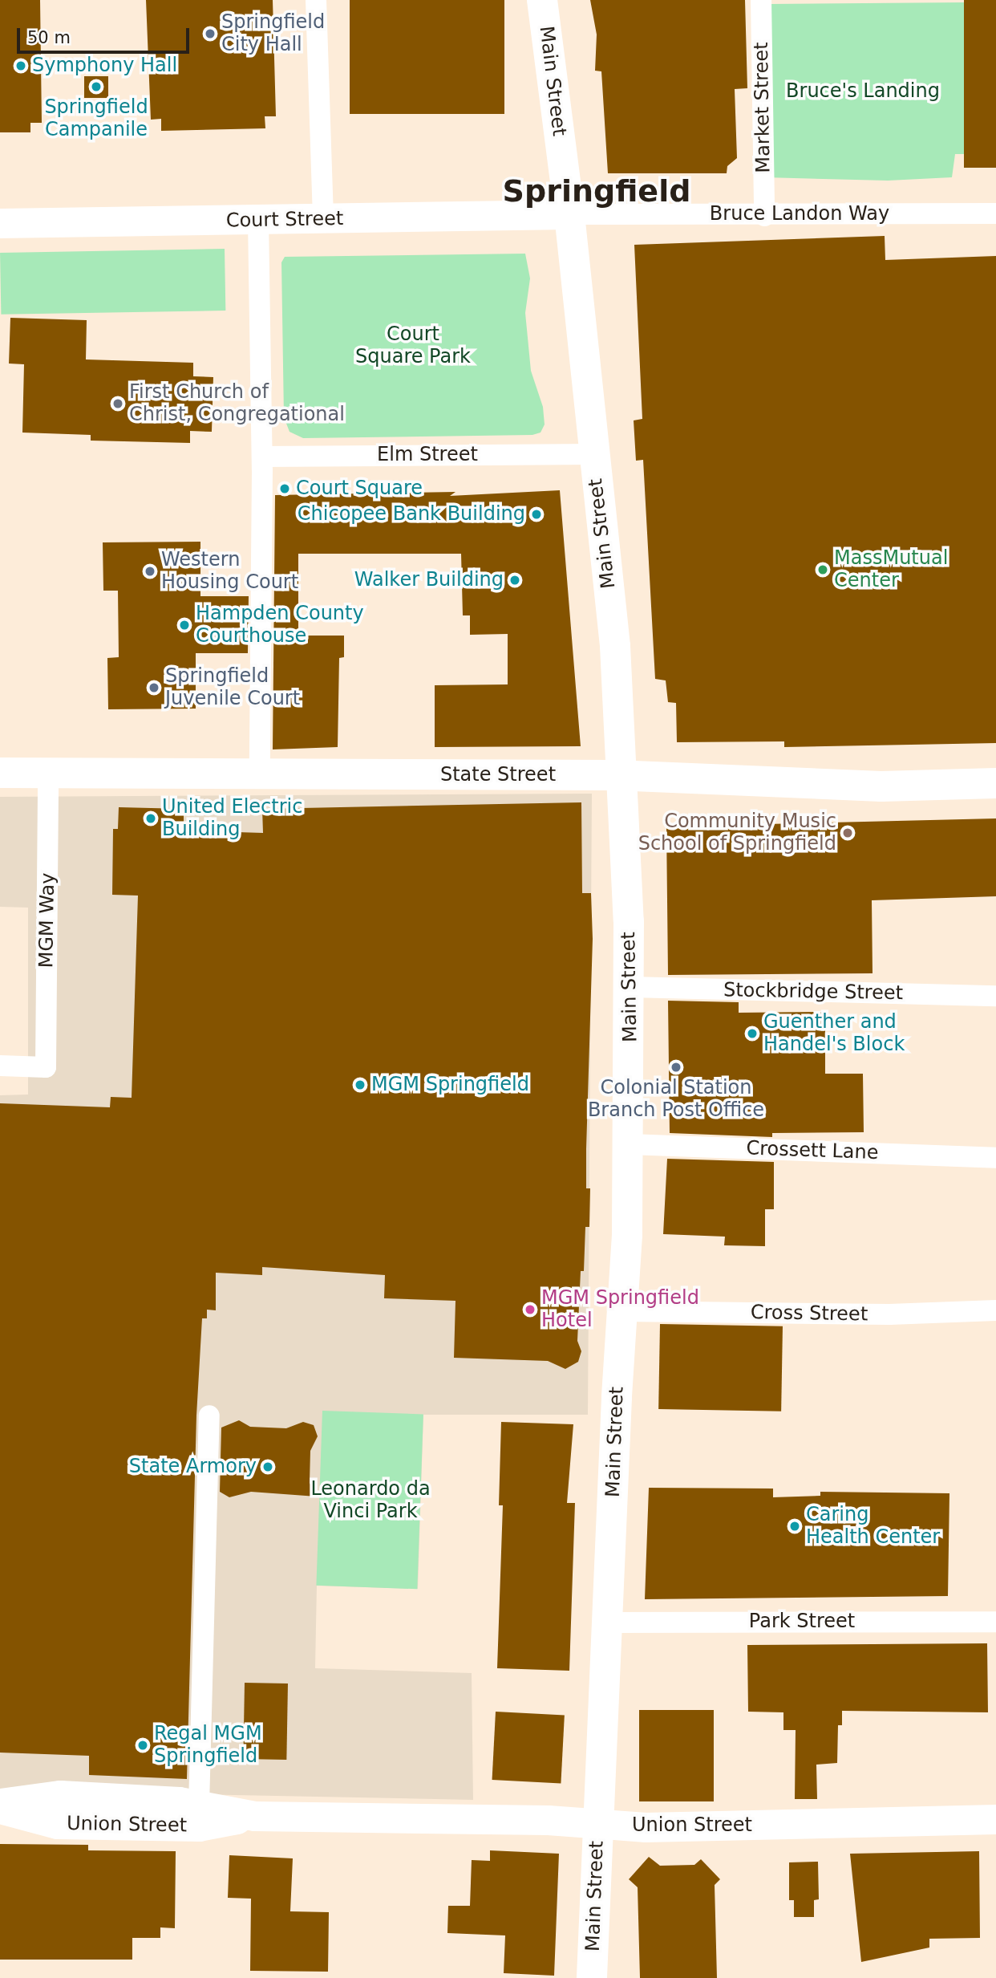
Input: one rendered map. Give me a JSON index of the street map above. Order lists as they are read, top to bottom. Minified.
{"streets":{"main road":["Main Street","State Street"],"street":["Market Street","Bruce Landon Way","Court Street","Elm Street","MGM Way","Stockbridge Street","Crossett Lane","Cross Street","Park Street","Union Street"]},"crossings":[["Main Street","Bruce Landon Way"],["Main Street","Court Street"],["Main Street","Elm Street"],["Main Street","State Street"],["Main Street","Stockbridge Street"],["Main Street","Crossett Lane"],["Main Street","Cross Street"],["Main Street","Park Street"],["Main Street","Union Street"],["Market Street","Bruce Landon Way"],["Bruce Landon Way","Court Street"],["State Street","MGM Way"]],"districts":["Springfield"],"parks":["Bruce's Landing","Court Square Park","Leonardo da Vinci Park"],"places":["Springfield City Hall","Symphony Hall","Springfield Campanile","First Church of Christ, Congregational","Court Square","Chicopee Bank Building","MassMutual Center","Western Housing Court","Walker Building","Hampden County Courthouse","Springfield Juvenile Court","United Electric Building","Community Music School of Springfield","Guenther and Handel's Block","Colonial Station Branch Post Office","MGM Springfield","MGM Springfield Hotel","State Armory","Caring Health Center","Regal MGM Springfield"],"scale_bar":"50 m"}
